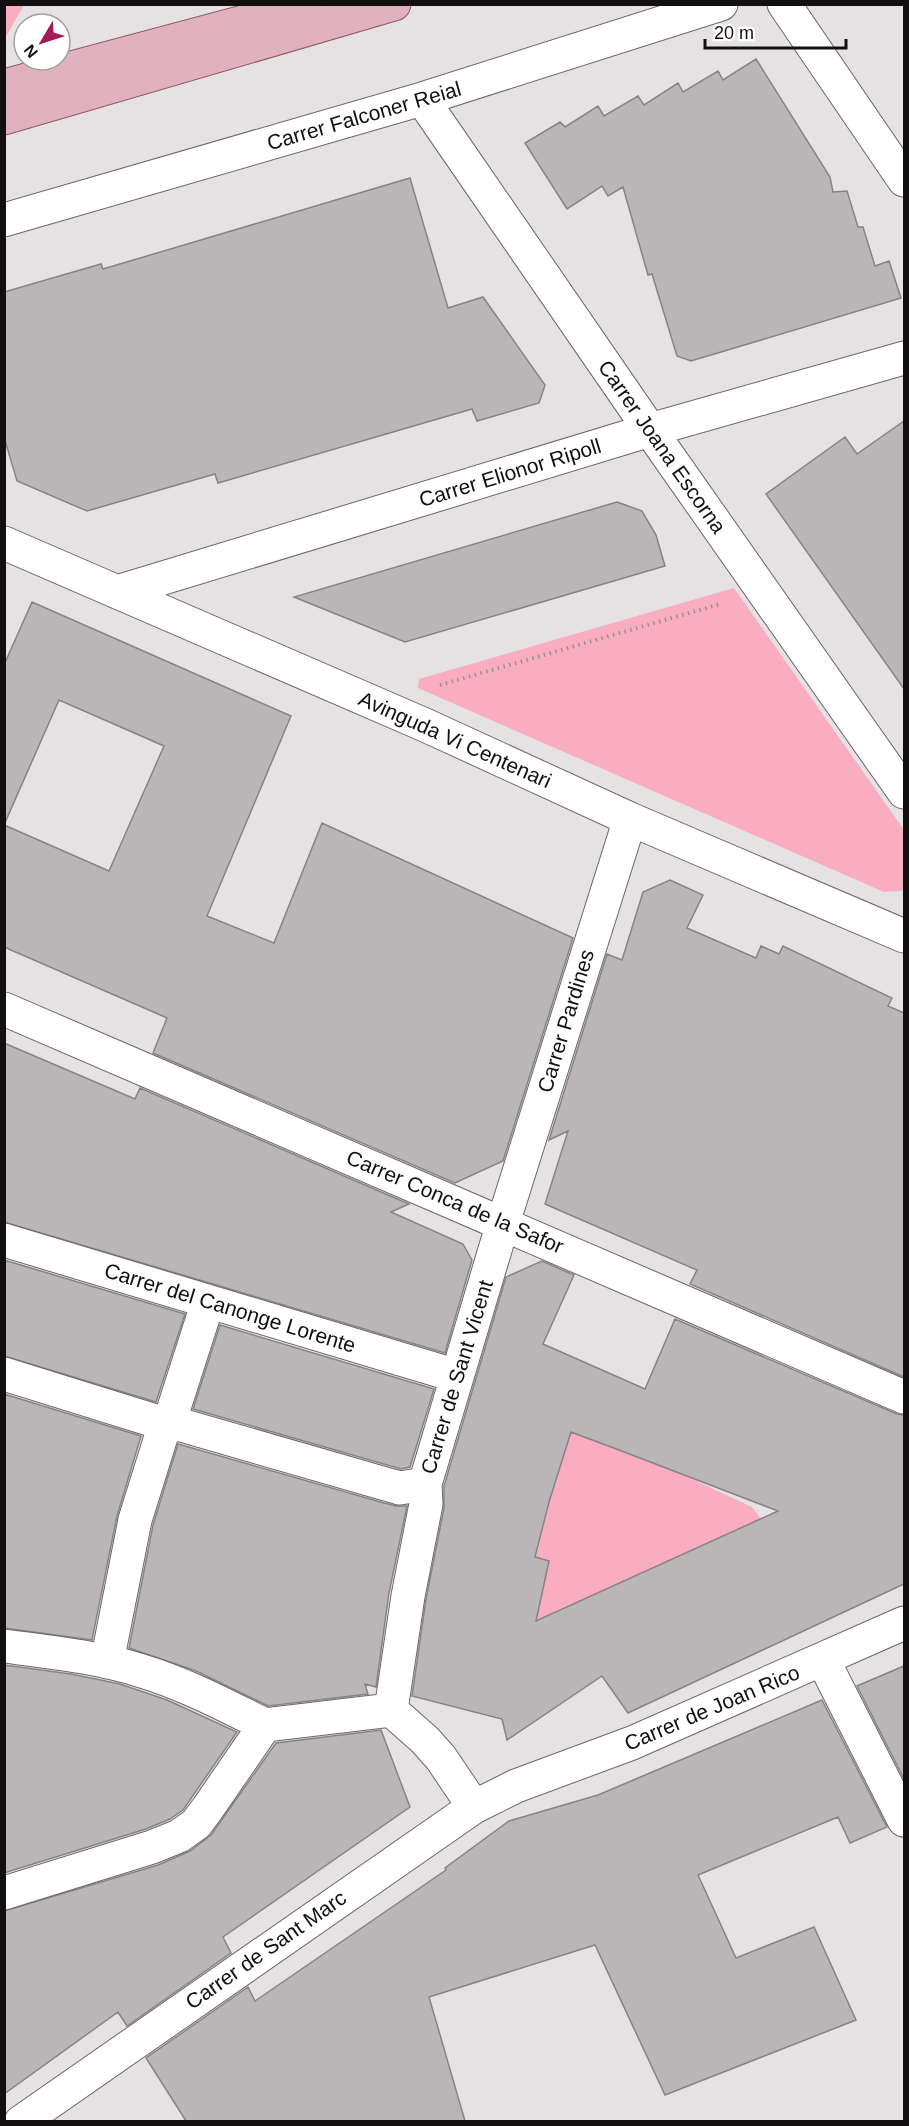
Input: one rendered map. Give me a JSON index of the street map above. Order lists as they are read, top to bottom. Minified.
{"streets":{"street":["Carrer Falconer Reial","Carrer Joana Escorna","Carrer Elionor Ripoll","Avinguda Vi Centenari","Carrer Pardines","Carrer Conca de la Safor","Carrer del Canonge Lorente","Carrer de Sant Vicent","Carrer de Joan Rico","Carrer de Sant Marc"]},"crossings":[["Carrer Falconer Reial","Carrer Joana Escorna"],["Carrer Joana Escorna","Carrer Elionor Ripoll"],["Carrer Elionor Ripoll","Avinguda Vi Centenari"],["Avinguda Vi Centenari","Carrer Pardines"],["Carrer Pardines","Carrer Conca de la Safor"],["Carrer Pardines","Carrer de Sant Vicent"],["Carrer Conca de la Safor","Carrer de Sant Vicent"],["Carrer del Canonge Lorente","Carrer de Sant Vicent"],["Carrer de Joan Rico","Carrer de Sant Marc"]],"scale_bar":"20 m","north":"bottom left"}
